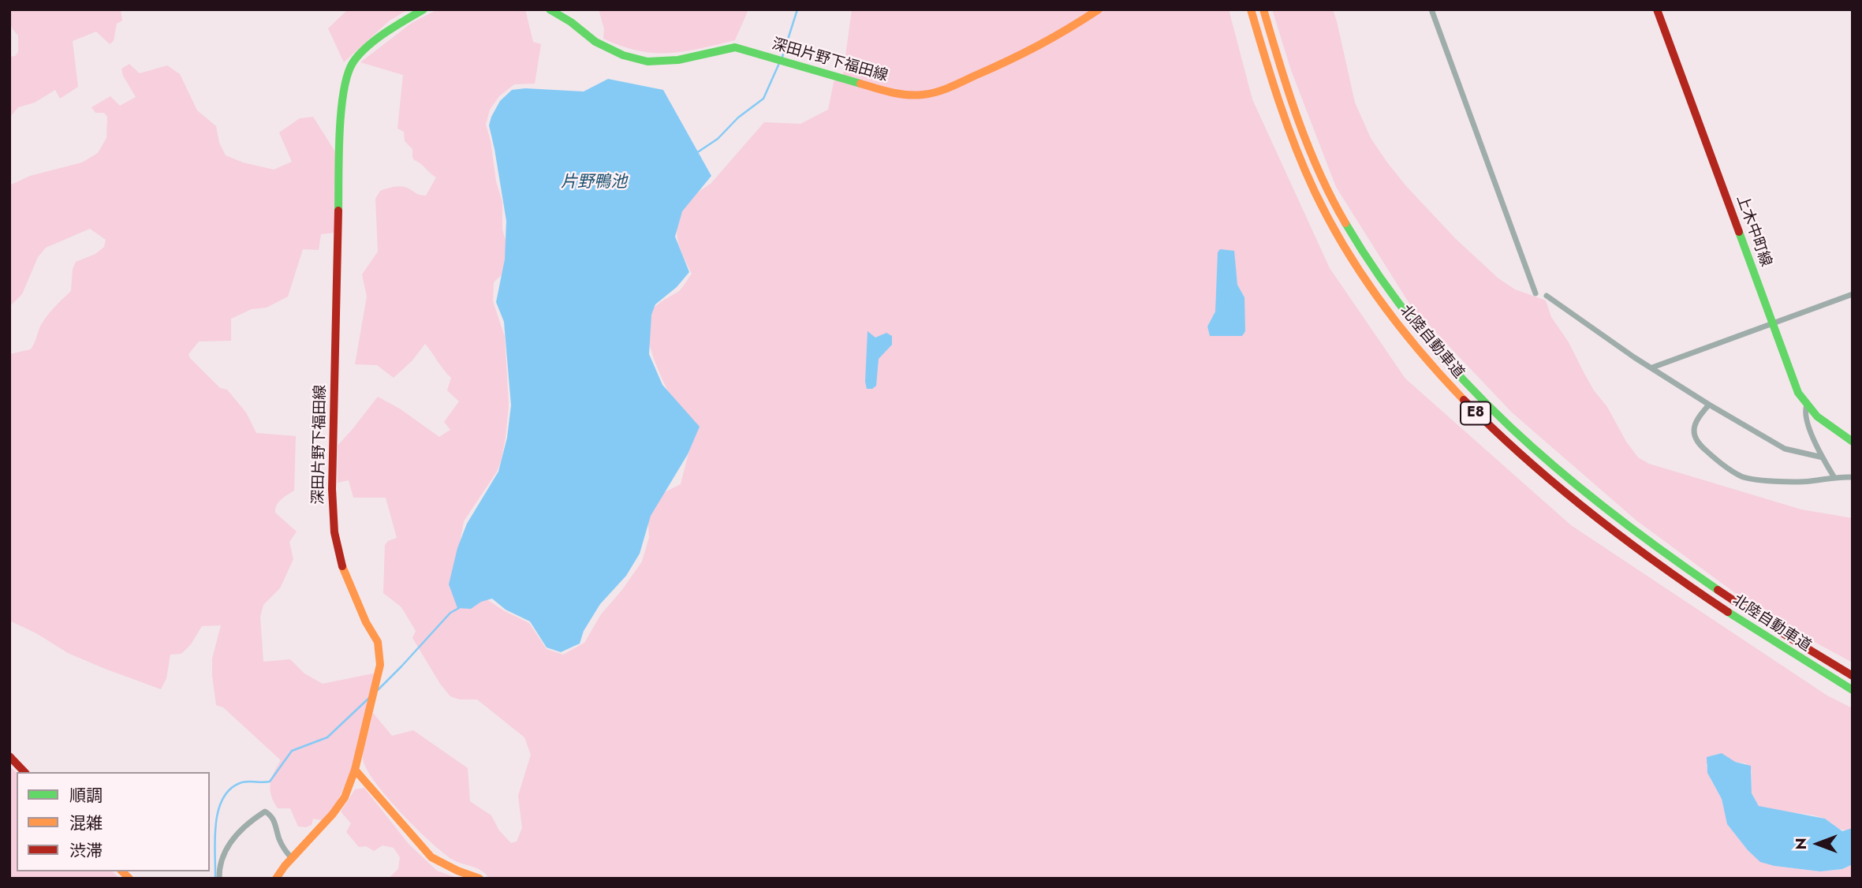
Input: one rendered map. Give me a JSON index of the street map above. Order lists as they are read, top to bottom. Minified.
{"streets":{"main road":["深田片野下福田線","上木中町線","北陸自動車道","E8"]},"water":["片野鴨池"],"legend":["順調","混雑","渋滞"],"north":"left"}
